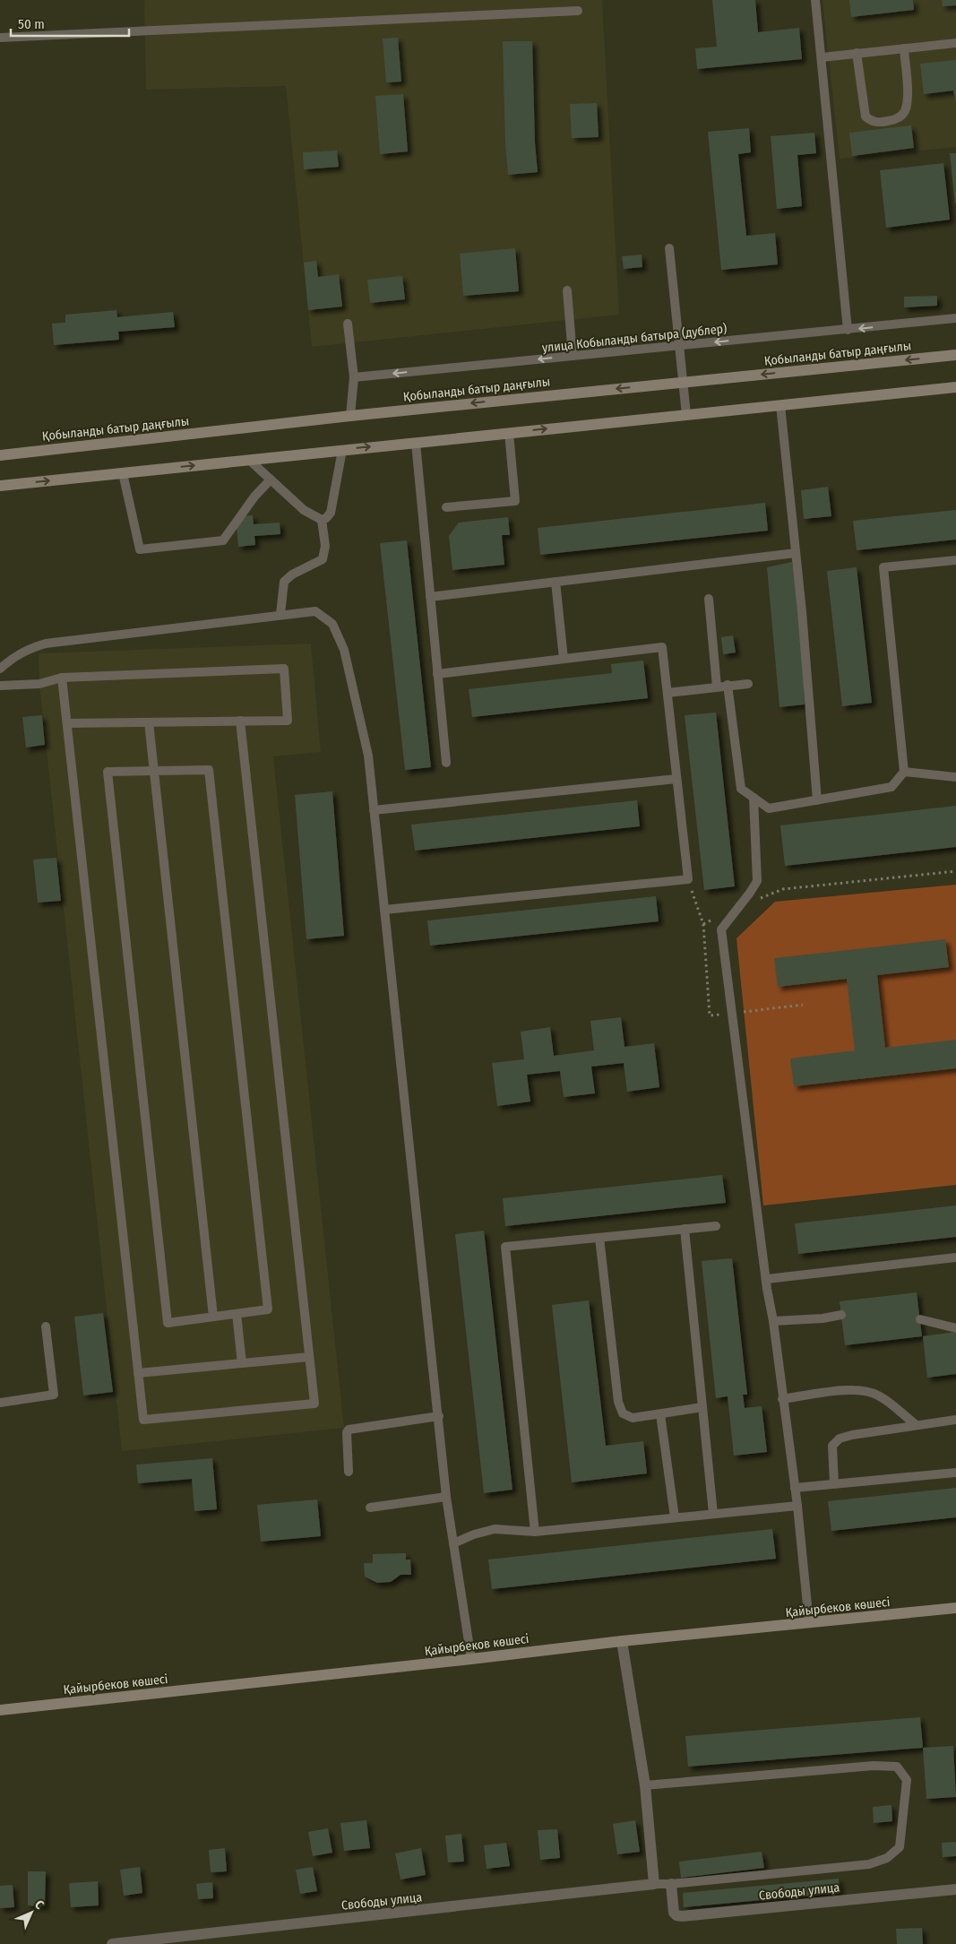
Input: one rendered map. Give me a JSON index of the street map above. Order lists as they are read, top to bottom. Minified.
{"streets":{"street":["Қобыланды батыр даңғылы","Қайырбеков көшесі","Свободы улица"],"lane":["улица Кобыланды батыра (дублер)"]},"one_way":["улица Кобыланды батыра (дублер)"],"scale_bar":"50 m","north":"top right"}
